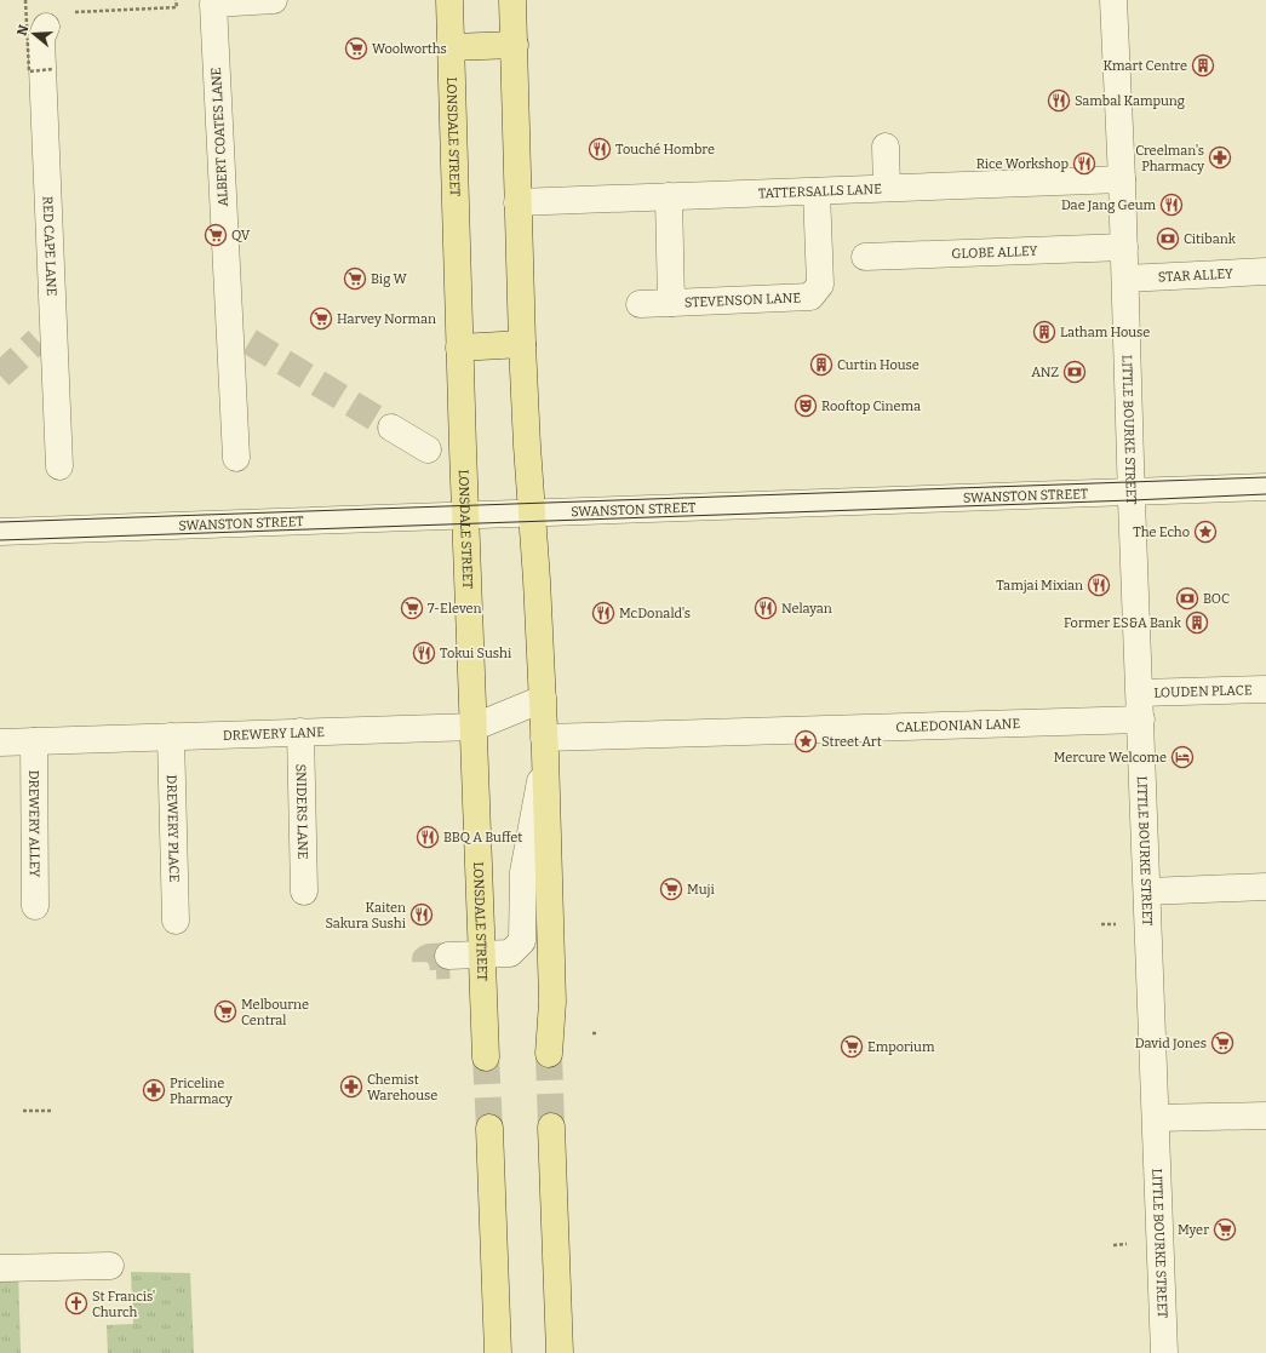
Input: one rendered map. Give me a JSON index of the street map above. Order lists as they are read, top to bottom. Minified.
{"streets":{"main road":["LONSDALE STREET"],"street":["ALBERT COATES LANE","TATTERSALLS LANE","RED CAPE LANE","GLOBE ALLEY","STAR ALLEY","STEVENSON LANE","LITTLE BOURKE STREET","SWANSTON STREET","LOUDEN PLACE","CALEDONIAN LANE","DREWERY LANE","SNIDERS LANE","DREWERY ALLEY","DREWERY PLACE"]},"crossings":[["LONSDALE STREET","SWANSTON STREET"],["LONSDALE STREET","DREWERY LANE"],["TATTERSALLS LANE","STEVENSON LANE"],["TATTERSALLS LANE","LITTLE BOURKE STREET"],["GLOBE ALLEY","LITTLE BOURKE STREET"],["STAR ALLEY","LITTLE BOURKE STREET"],["LITTLE BOURKE STREET","SWANSTON STREET"],["LITTLE BOURKE STREET","LOUDEN PLACE"],["LITTLE BOURKE STREET","CALEDONIAN LANE"],["DREWERY LANE","SNIDERS LANE"],["DREWERY LANE","DREWERY ALLEY"],["DREWERY LANE","DREWERY PLACE"]],"places":{"supermarket":["Woolworths","QV","Big W","Harvey Norman","7-Eleven","Muji","Melbourne Central","David Jones","Emporium","Myer"],"building":["Kmart Centre","Latham House","Curtin House","Former ES&A Bank"],"restaurant":["Sambal Kampung","Touché Hombre","Rice Workshop","Dae Jang Geum","Tamjai Mixian","Nelayan","McDonald's","Tokui Sushi","BBQ A Buffet","Kaiten Sakura Sushi"],"pharmacy":["Creelman's Pharmacy","Chemist Warehouse","Priceline Pharmacy"],"bank":["Citibank","ANZ","BOC"],"theatre":["Rooftop Cinema"],"place":["The Echo","Street Art"],"hotel":["Mercure Welcome"],"church":["St Francis' Church"]},"north":"left"}
